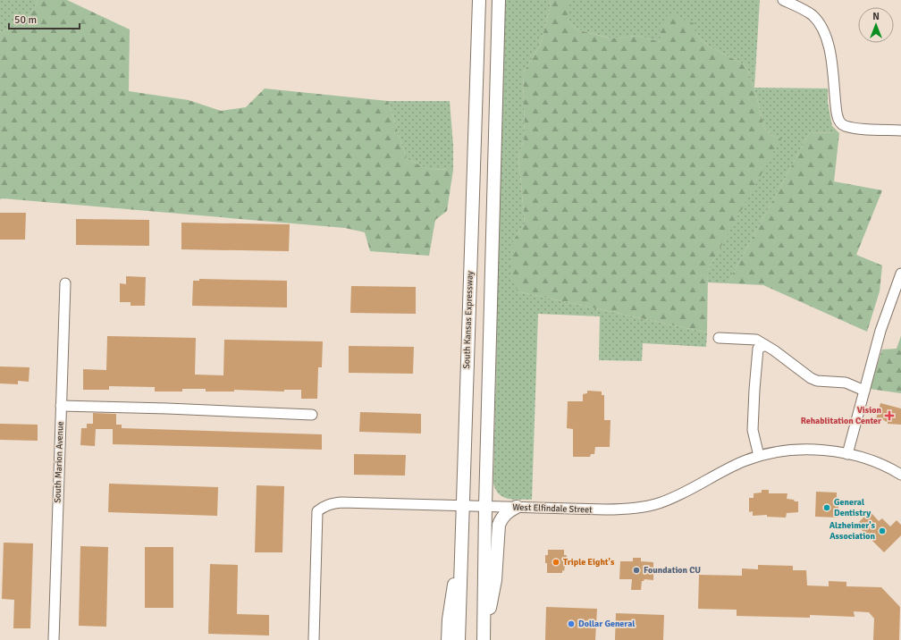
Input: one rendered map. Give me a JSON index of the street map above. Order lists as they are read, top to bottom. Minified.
{"streets":{"main road":["South Kansas Expressway"],"street":["South Marion Avenue","West Elfindale Street"]},"crossings":[["South Kansas Expressway","West Elfindale Street"]],"places":{"health":["Vision Rehablitation Center"],"other":["General Dentistry","Alzheimer's Association","Triple Eight's","Foundation CU","Dollar General"]},"scale_bar":"50 m","north":"top"}
